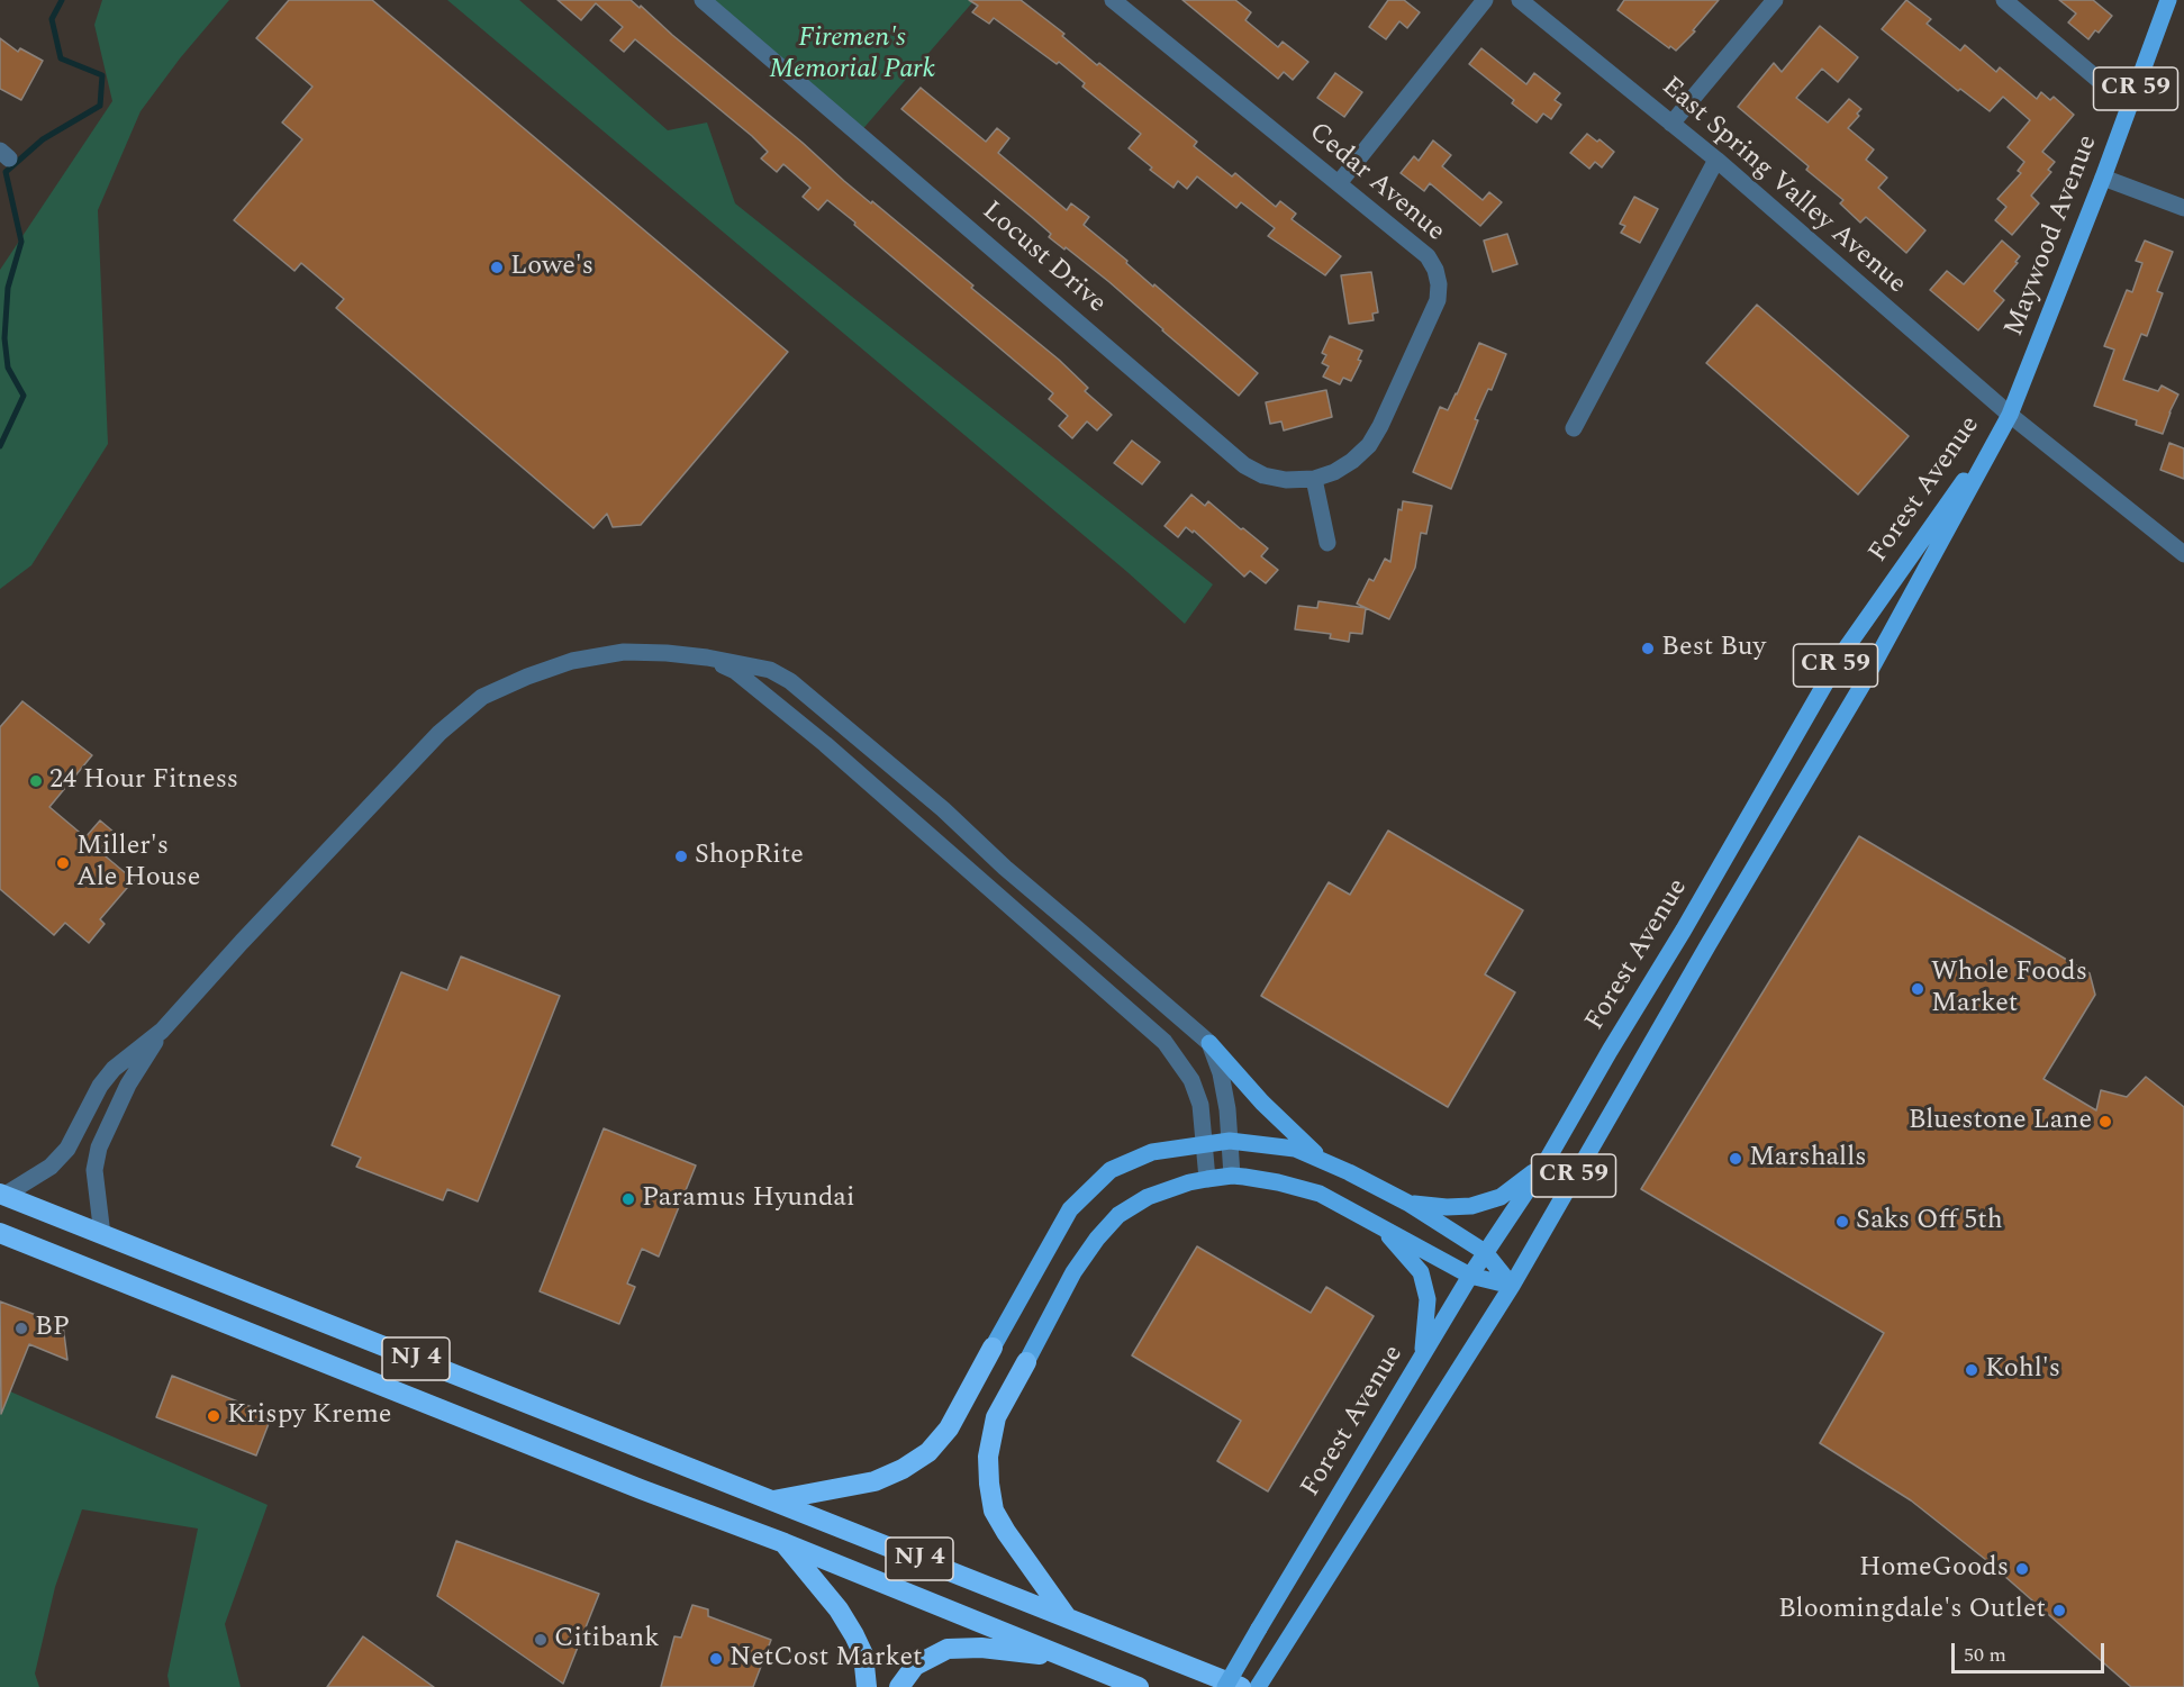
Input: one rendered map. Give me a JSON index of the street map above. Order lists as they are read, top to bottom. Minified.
{"streets":{"highway":["NJ 4"],"main road":["CR 59","Maywood Avenue","Forest Avenue"],"street":["Cedar Avenue","East Spring Valley Avenue","Locust Drive"]},"crossings":[["Cedar Avenue","Locust Drive"],["East Spring Valley Avenue","Maywood Avenue"],["East Spring Valley Avenue","Forest Avenue"],["Maywood Avenue","Forest Avenue"]],"parks":["Firemen's Memorial Park"],"places":["Lowe's","Best Buy","24 Hour Fitness","ShopRite","Miller's Ale House","Whole Foods Market","Bluestone Lane","Marshalls","Paramus Hyundai","Saks Off 5th","BP","Kohl's","Krispy Kreme","HomeGoods","Bloomingdale's Outlet","Citibank","NetCost Market"],"scale_bar":"50 m"}
